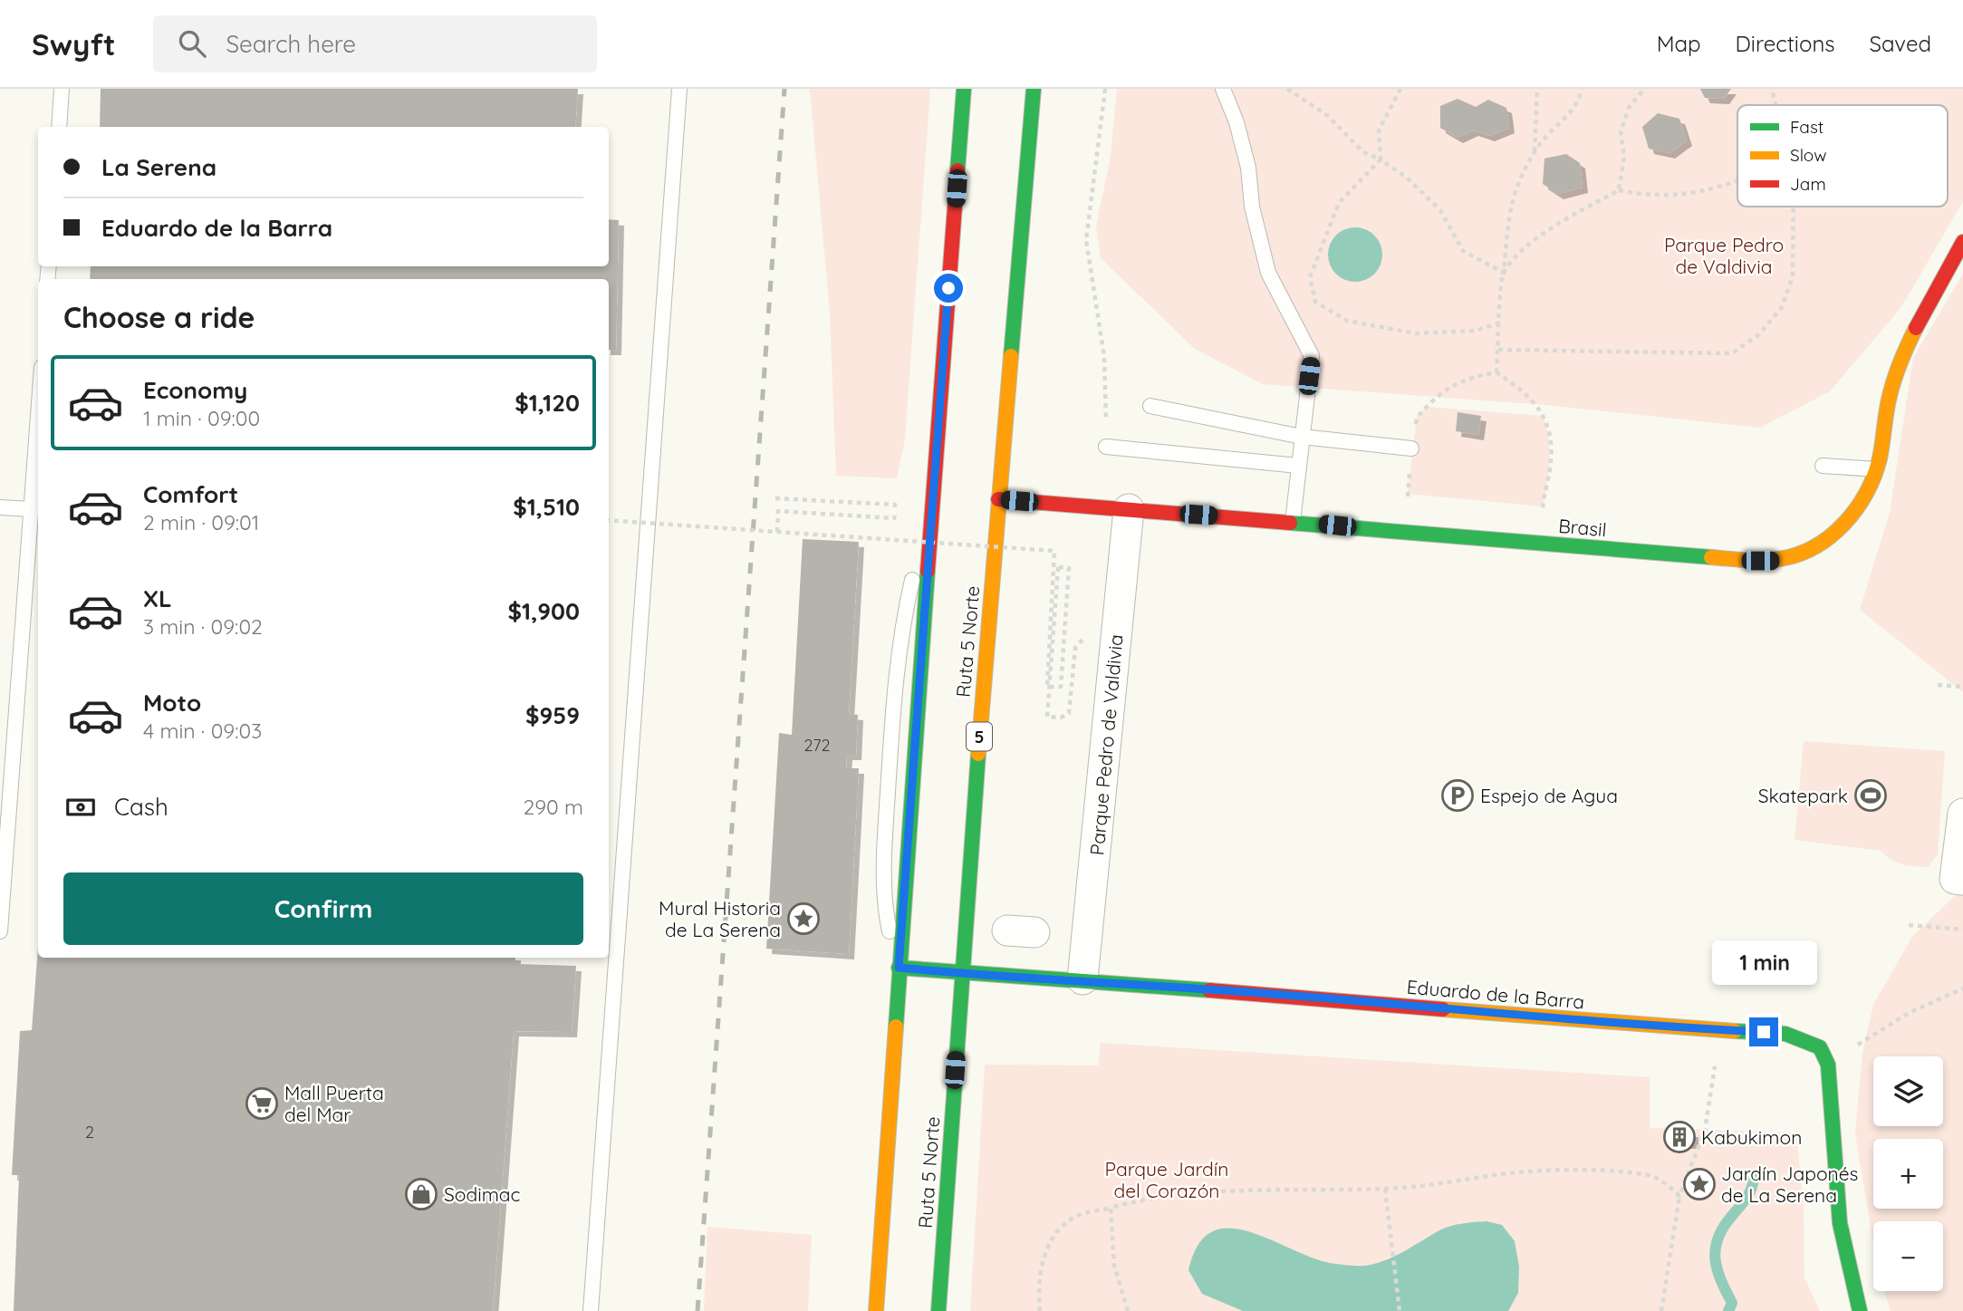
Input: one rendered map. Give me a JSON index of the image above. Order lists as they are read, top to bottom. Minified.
{"streets":{"main road":["Brasil","Ruta 5 Norte","5","Eduardo de la Barra"],"street":["Parque Pedro de Valdivia"]},"crossings":[["Brasil","Ruta 5 Norte"],["Brasil","Parque Pedro de Valdivia"],["Ruta 5 Norte","Eduardo de la Barra"],["Parque Pedro de Valdivia","Eduardo de la Barra"]],"parks":["Parque Pedro de Valdivia","Parque Jardín del Corazón"],"places":{"parking":["Espejo de Agua"],"sports":["Skatepark"],"place":["Mural Historia de La Serena","Jardín Japonés de La Serena"],"supermarket":["Mall Puerta del Mar"],"building":["Kabukimon"],"shop":["Sodimac"]},"house_numbers":["272","2"],"legend":["Fast","Slow","Jam"],"page":{"header":"Swyft","search":"Search here","nav":["Map","Directions","Saved"],"banner":["La Serena","Eduardo de la Barra"],"heading":"Choose a ride","list":[{"name":"Economy","note":"1 min · 09:00","value":"$1,120"},{"name":"Comfort","note":"2 min · 09:01","value":"$1,510"},{"name":"XL","note":"3 min · 09:02","value":"$1,900"},{"name":"Moto","note":"4 min · 09:03","value":"$959"}],"pay":["Cash","290 m"],"buttons":"Confirm","bubble":"1 min","map_buttons":["+","−"]}}
